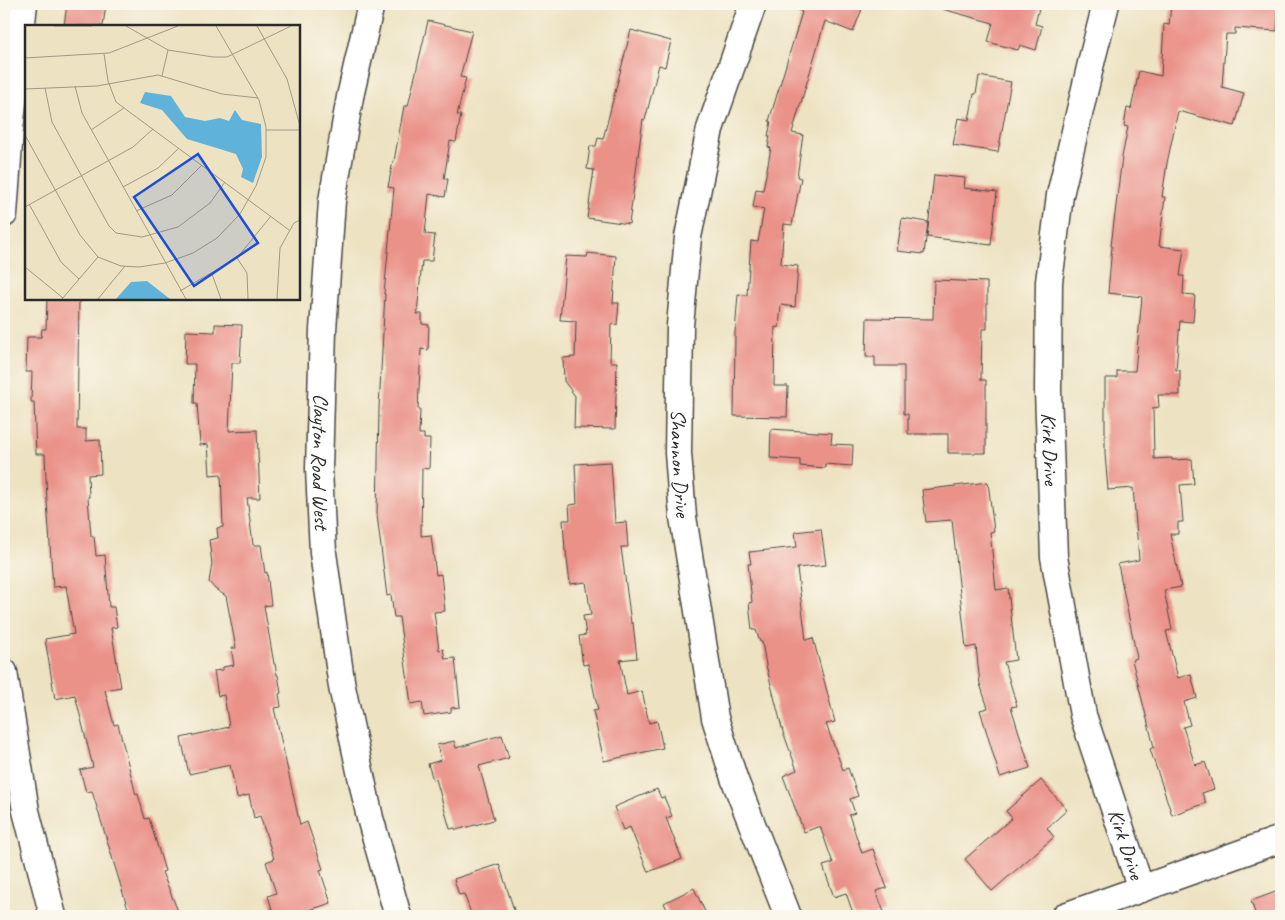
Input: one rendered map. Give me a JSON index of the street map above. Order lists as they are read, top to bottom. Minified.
{"streets":{"street":["Kirk Drive","Clayton Road West","Shannon Drive"]}}
